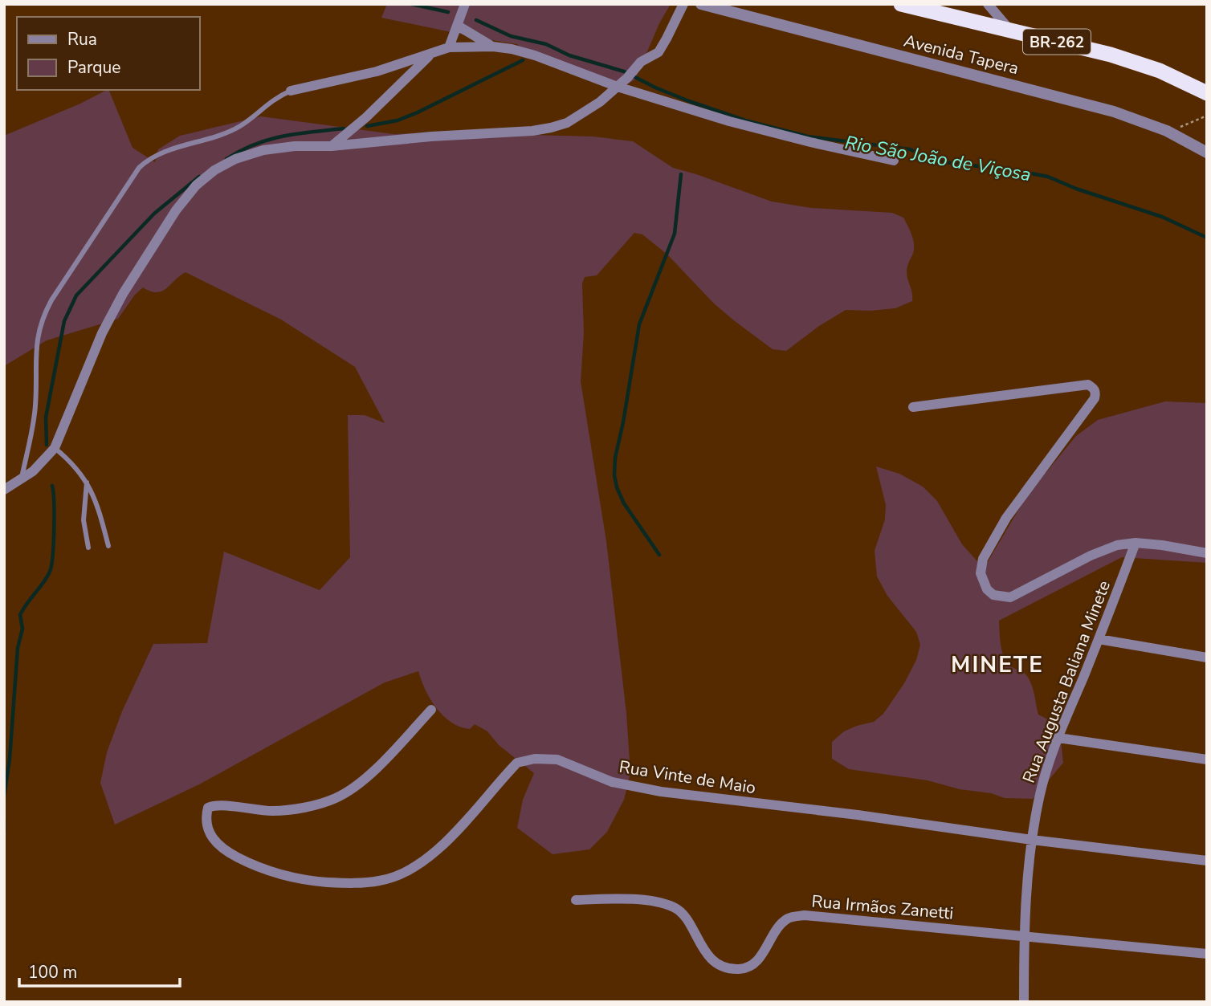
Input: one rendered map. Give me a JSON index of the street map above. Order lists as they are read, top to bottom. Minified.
{"streets":{"highway":["BR-262"],"street":["Avenida Tapera","Rua Augusta Baliana Minete","Rua Vinte de Maio","Rua Irmãos Zanetti"]},"crossings":[["Rua Augusta Baliana Minete","Rua Vinte de Maio"],["Rua Augusta Baliana Minete","Rua Irmãos Zanetti"]],"districts":["MINETE"],"water":["Rio São João de Viçosa"],"legend":["Rua","Parque"],"scale_bar":"100 m"}
